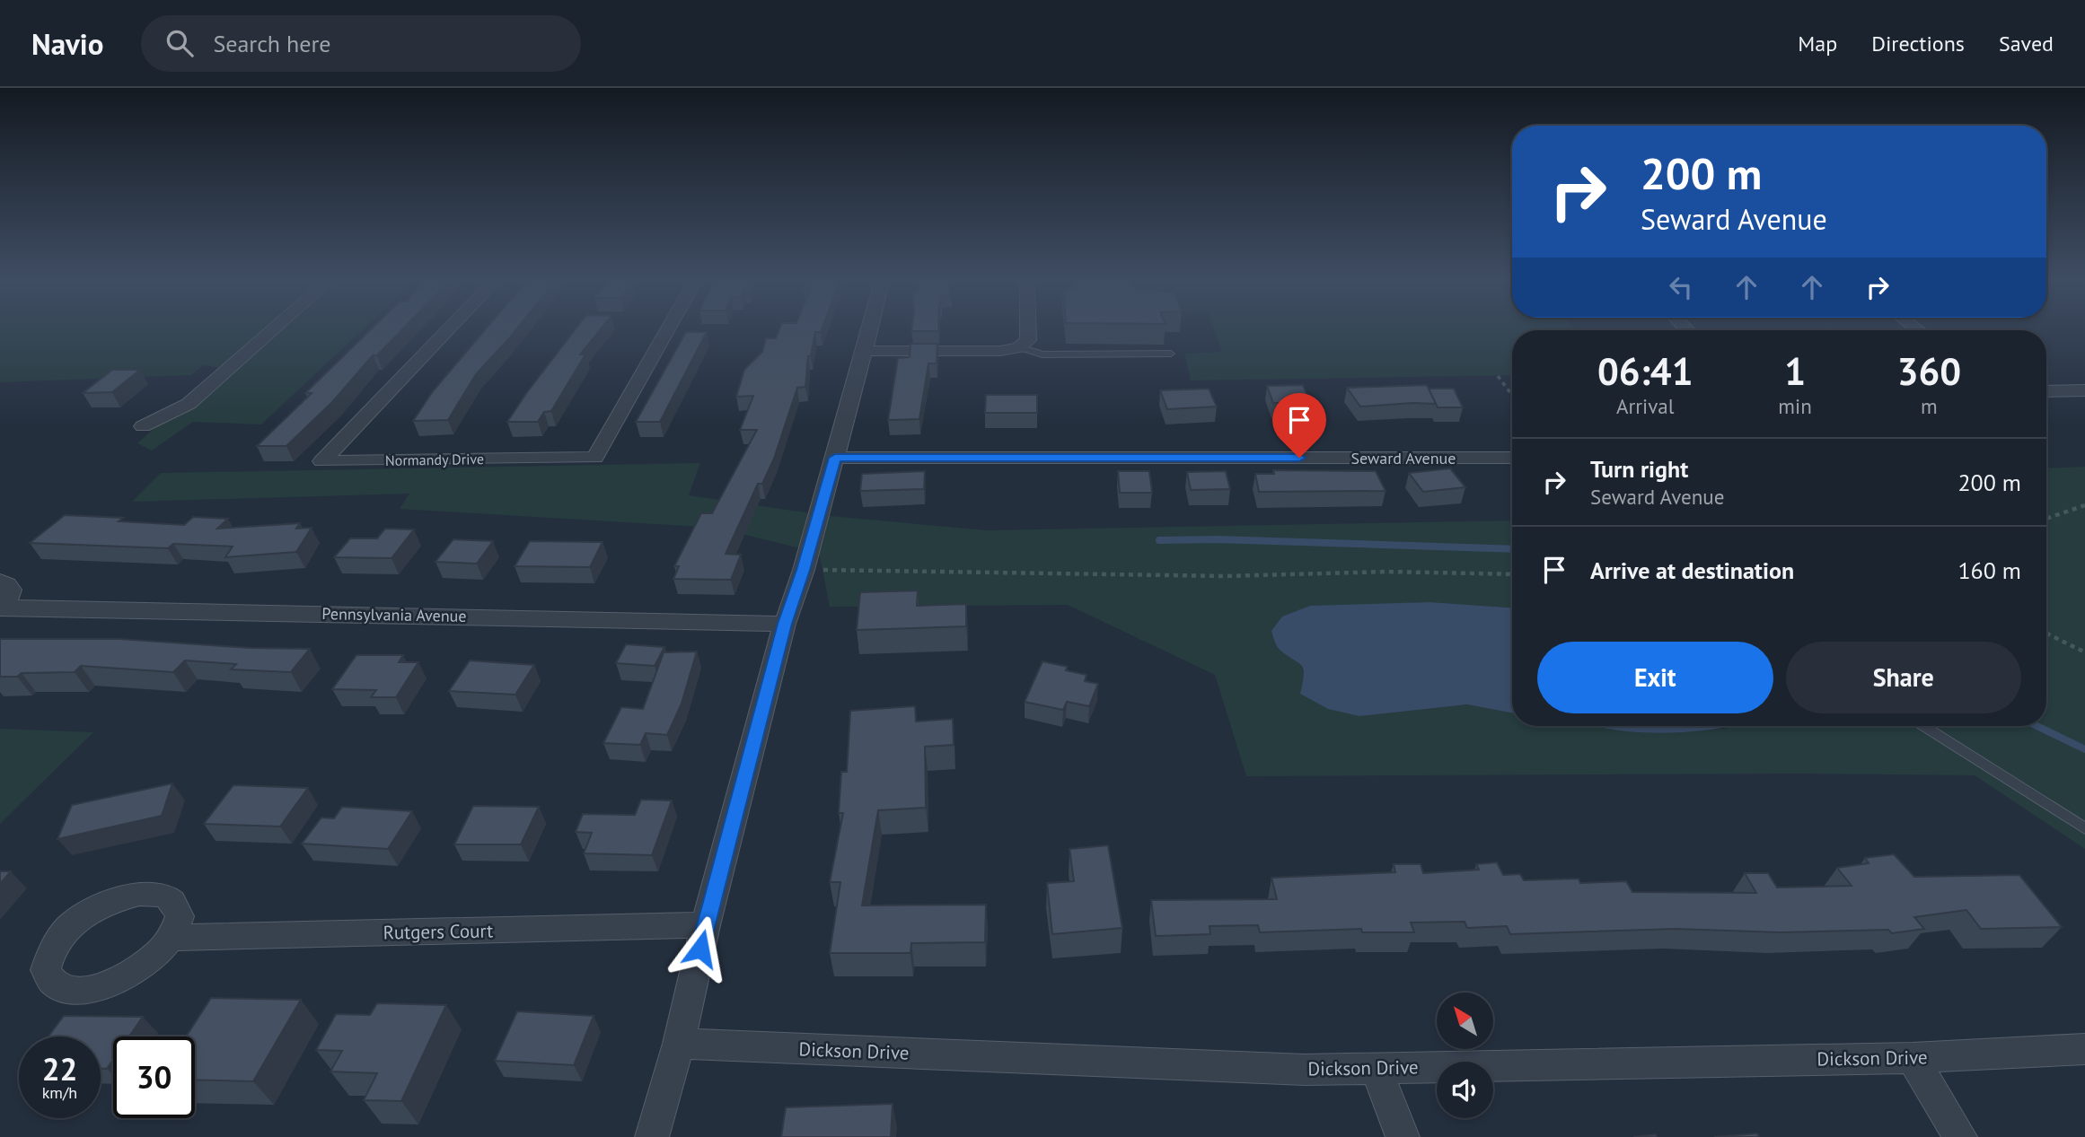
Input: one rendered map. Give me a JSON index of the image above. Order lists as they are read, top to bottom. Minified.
{"streets":{"street":["Seward Avenue","Normandy Drive","Pennsylvania Avenue","Rutgers Court","Dickson Drive"]},"north":"top left","page":{"header":"Navio","search":"Search here","nav":["Map","Directions","Saved"],"turn":["200 m","Seward Avenue"],"eta":["06:41","Arrival","1","min","360","m"],"list":[{"name":"Turn right","note":"Seward Avenue","value":"200 m"},{"name":"Arrive at destination","value":"160 m"}],"buttons":["Exit","Share"],"speed":"22 km/h","limit":"30"}}
